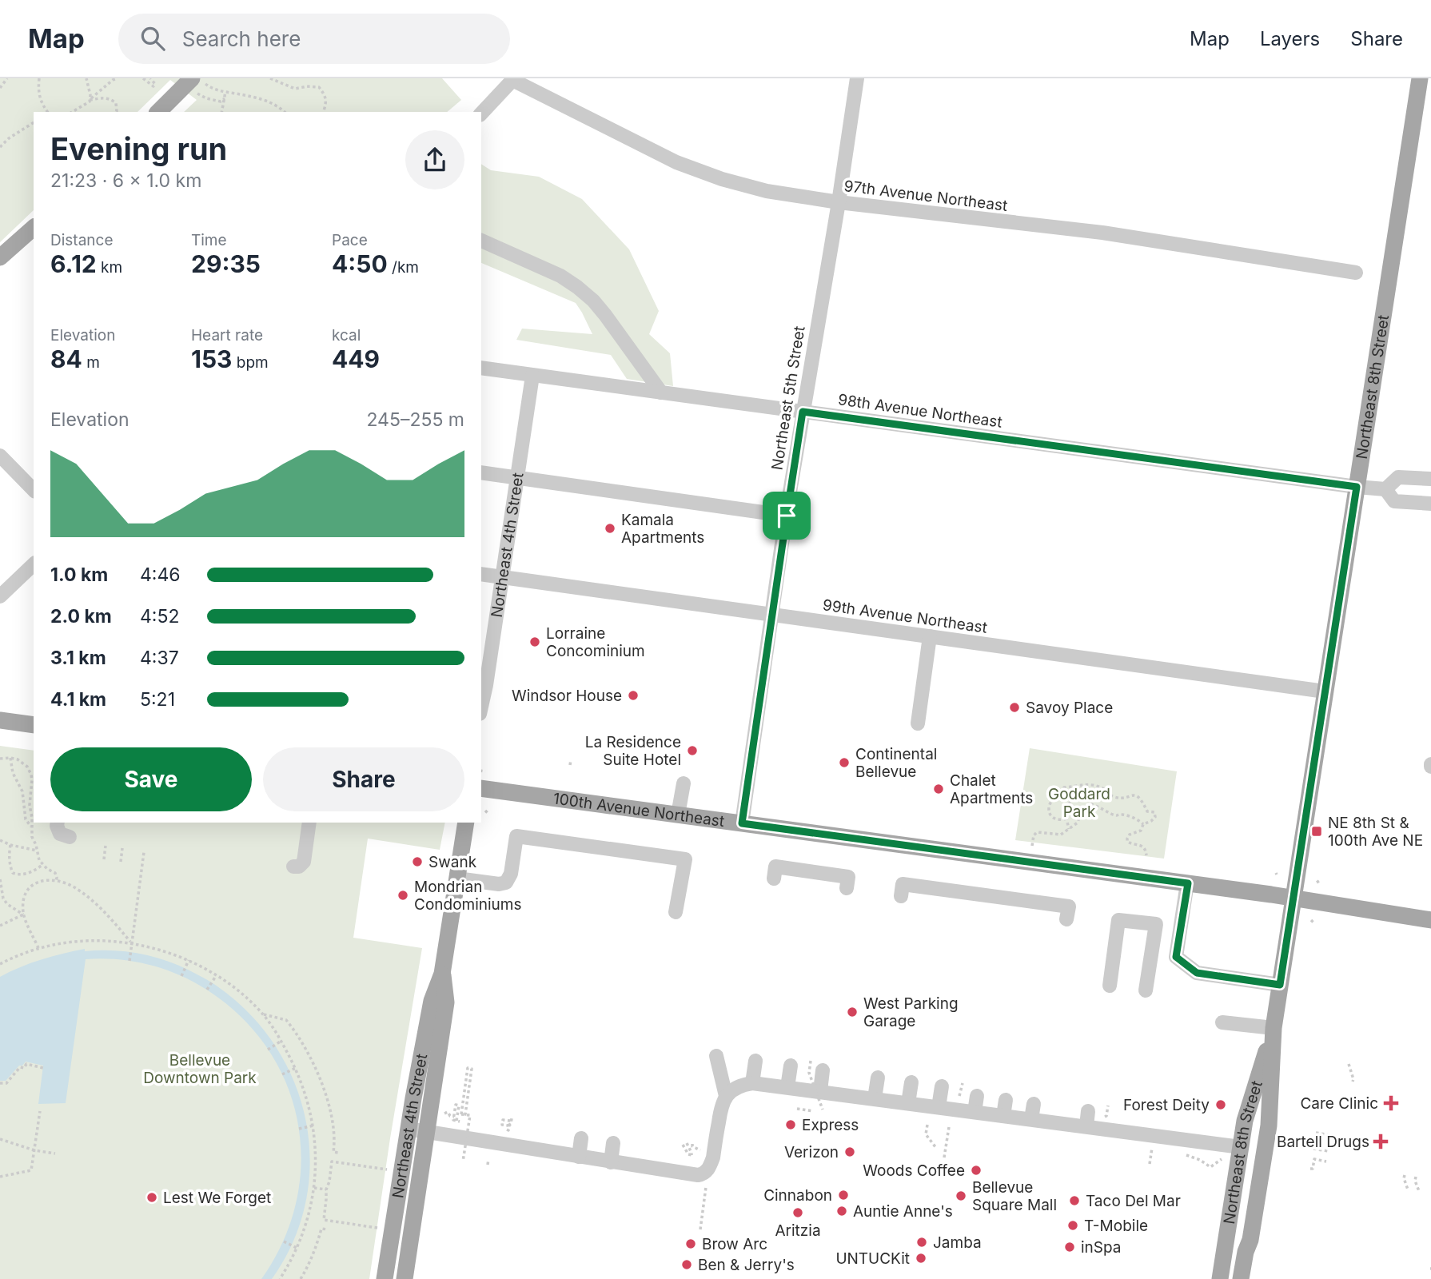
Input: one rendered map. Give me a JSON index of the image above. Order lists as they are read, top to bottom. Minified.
{"streets":{"main road":["Northeast 8th Street","Northeast 4th Street","100th Avenue Northeast"],"street":["97th Avenue Northeast","Northeast 5th Street","98th Avenue Northeast","99th Avenue Northeast"]},"crossings":[["97th Avenue Northeast","Northeast 5th Street"],["Northeast 8th Street","98th Avenue Northeast"],["Northeast 8th Street","99th Avenue Northeast"],["Northeast 8th Street","100th Avenue Northeast"],["Northeast 5th Street","98th Avenue Northeast"],["Northeast 5th Street","99th Avenue Northeast"],["Northeast 5th Street","100th Avenue Northeast"],["98th Avenue Northeast","Northeast 4th Street"],["Northeast 4th Street","99th Avenue Northeast"]],"parks":["Goddard Park","Bellevue Downtown Park"],"places":{"other":["Kamala Apartments","Lorraine Concominium","Windsor House","Savoy Place","La Residence Suite Hotel","Continental Bellevue","Chalet Apartments","Swank","Mondrian Condominiums","West Parking Garage","Forest Deity","Express","Verizon","Woods Coffee","Cinnabon","Bellevue Square Mall","Lest We Forget","Taco Del Mar","Auntie Anne's","Aritzia","T-Mobile","Jamba","Brow Arc","inSpa","UNTUCKit","Ben & Jerry's"],"transit":["NE 8th St & 100th Ave NE"],"health":["Care Clinic","Bartell Drugs"]},"page":{"header":"Map","search":"Search here","nav":["Map","Layers","Share"],"heading":["Evening run","21:23 · 6 × 1.0 km"],"stats":[["Distance","6.12 km"],["Time","29:35"],["Pace","4:50 /km"],["Elevation","84 m"],["Heart rate","153 bpm"],["kcal","449"]],"chart":["Elevation","245–255 m"],"list":[{"name":"1.0 km","note":"4:46"},{"name":"2.0 km","note":"4:52"},{"name":"3.1 km","note":"4:37"},{"name":"4.1 km","note":"5:21"}],"buttons":["Save","Share"]}}
